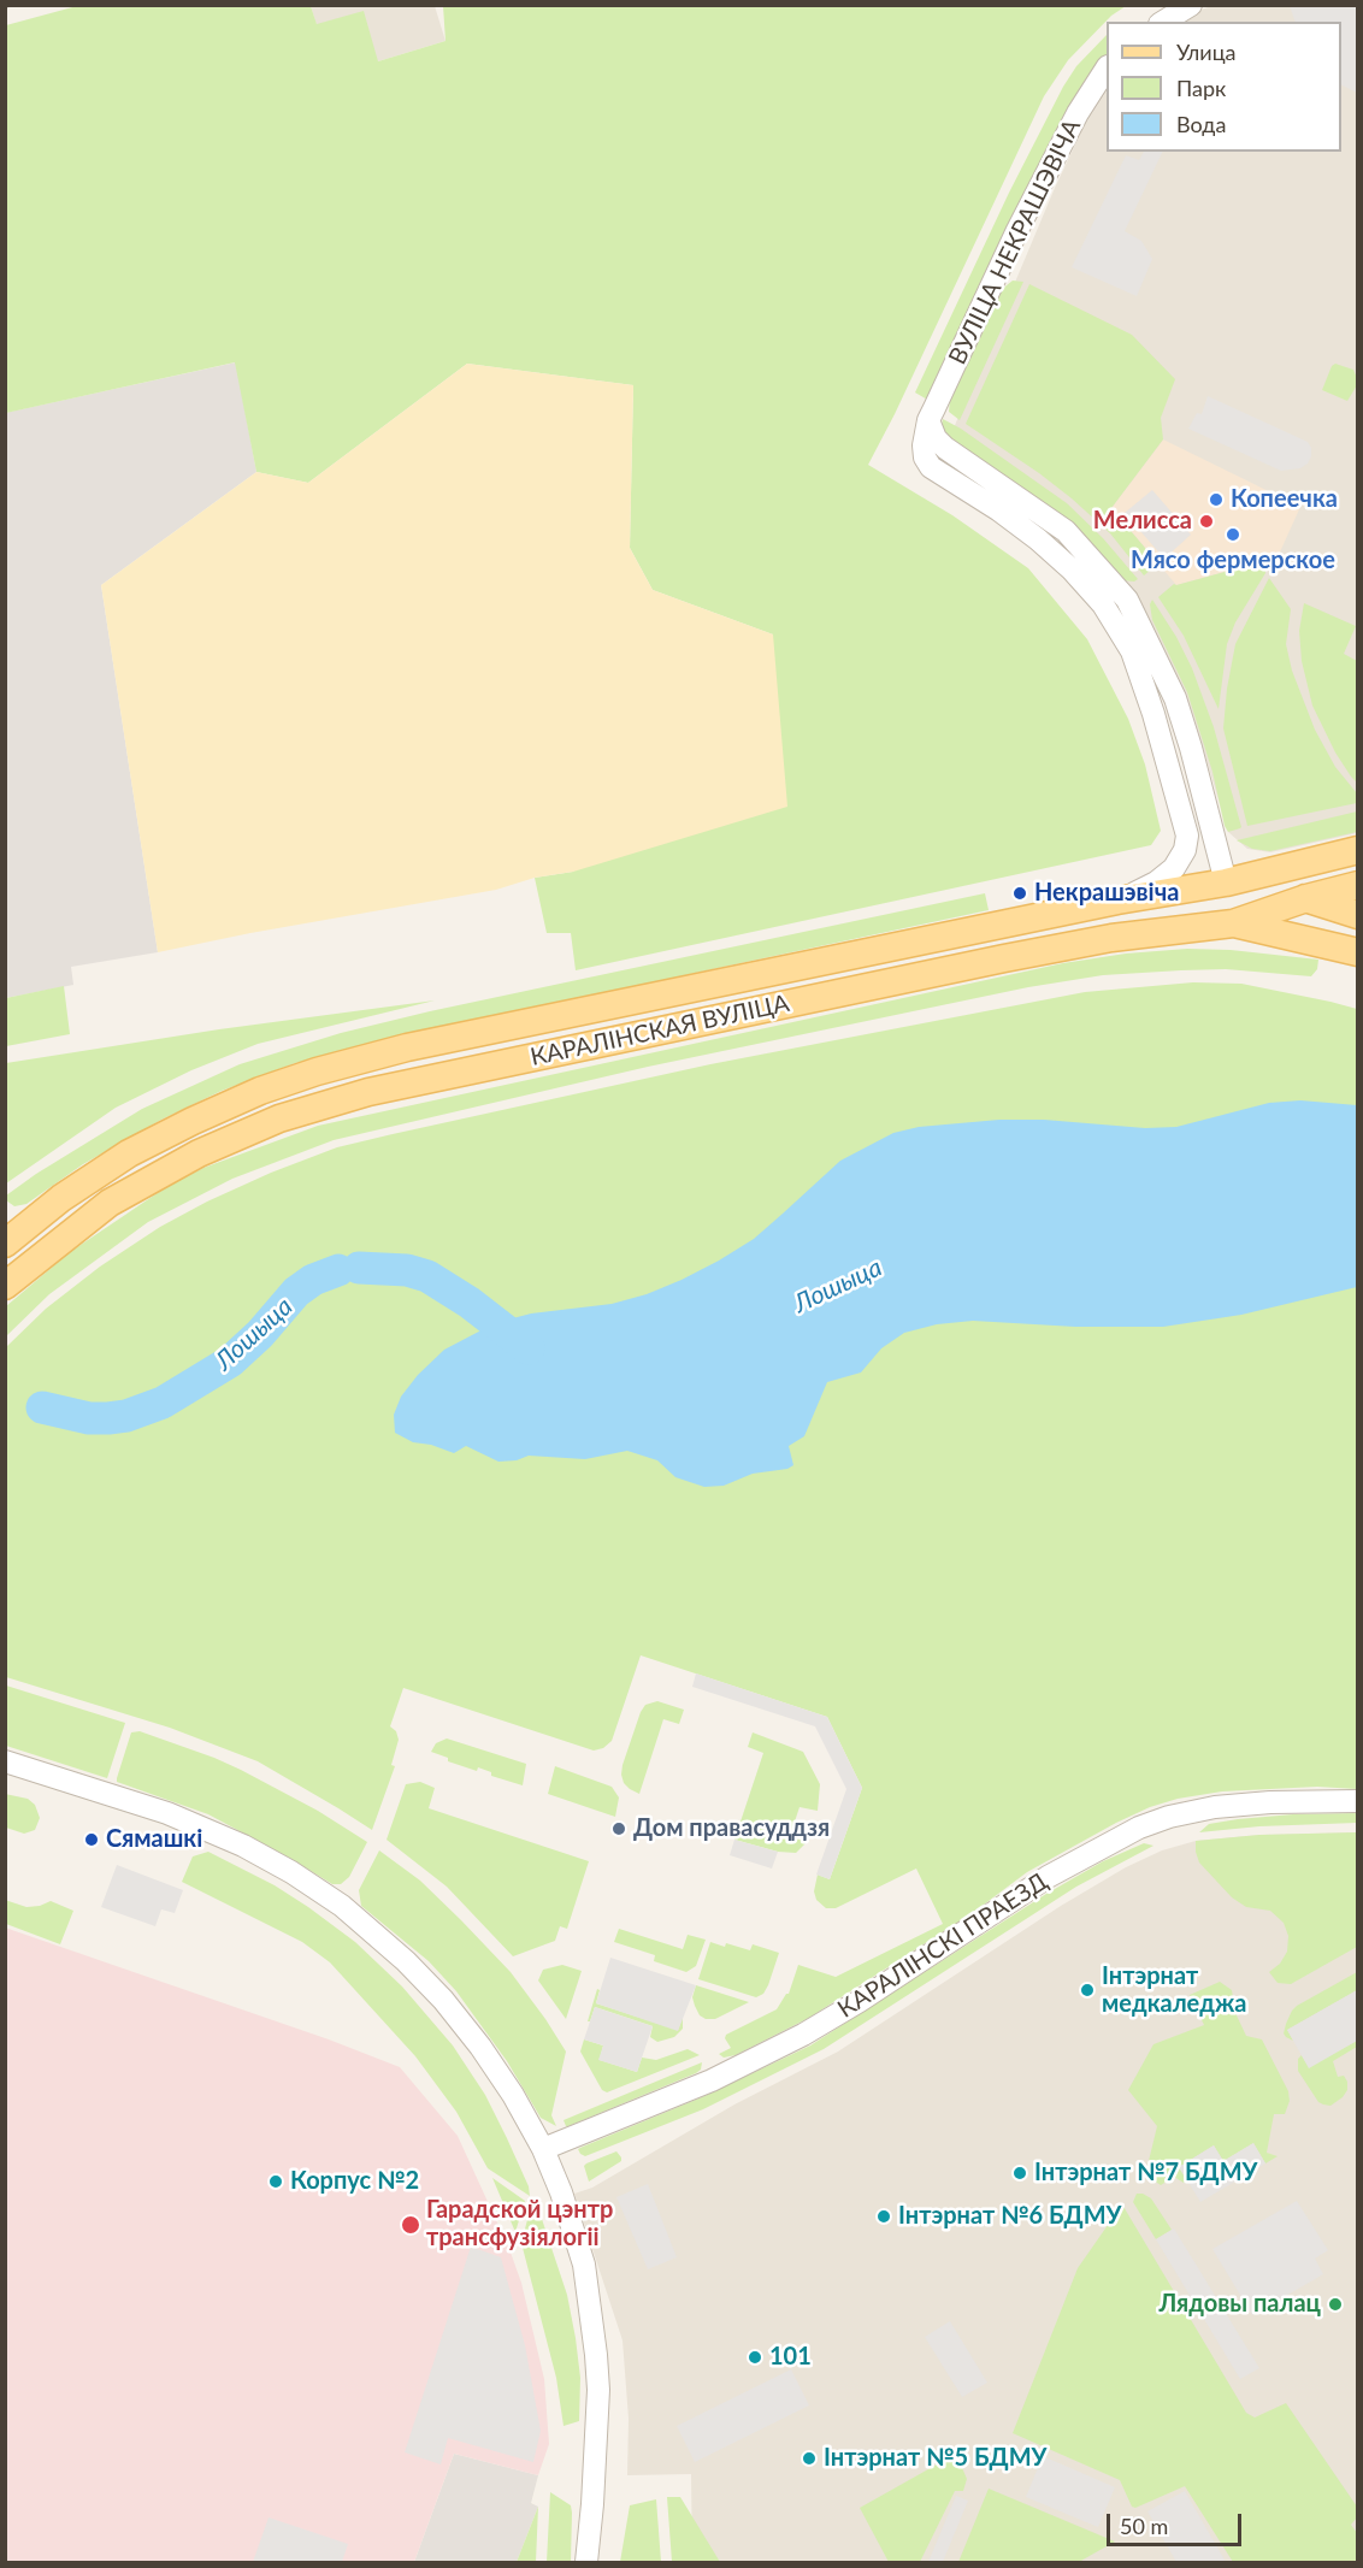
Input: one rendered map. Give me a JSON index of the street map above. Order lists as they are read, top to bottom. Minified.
{"streets":{"main road":["КАРАЛІНСКАЯ ВУЛІЦА"],"street":["ВУЛІЦА НЕКРАШЭВІЧА","КАРАЛІНСКІ ПРАЕЗД"]},"crossings":[["ВУЛІЦА НЕКРАШЭВІЧА","КАРАЛІНСКАЯ ВУЛІЦА"]],"water":["Лошыца"],"places":["Копеечка","Мелисса","Мясо фермерское","Некрашэвіча","Дом правасуддзя","Сямашкі","Інтэрнат медкаледжа","Інтэрнат №7 БДМУ","Корпус №2","Інтэрнат №6 БДМУ","Гарадской цэнтр трансфузіялогіі","Лядовы палац","101","Інтэрнат №5 БДМУ"],"legend":["Улица","Парк","Вода"],"scale_bar":"50 m"}
